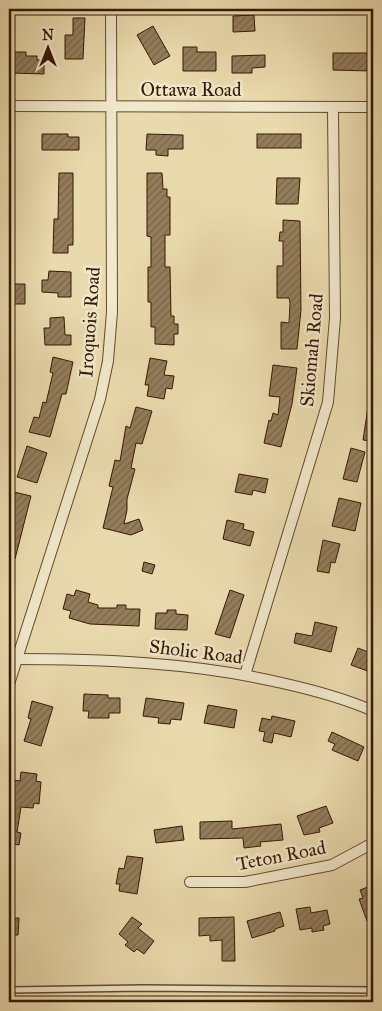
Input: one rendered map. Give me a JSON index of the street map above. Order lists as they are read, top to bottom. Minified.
{"streets":{"street":["Ottawa Road","Iroquois Road","Skiomah Road","Sholic Road","Teton Road"]},"crossings":[["Ottawa Road","Iroquois Road"],["Ottawa Road","Skiomah Road"],["Iroquois Road","Sholic Road"],["Skiomah Road","Sholic Road"]],"north":"top"}
